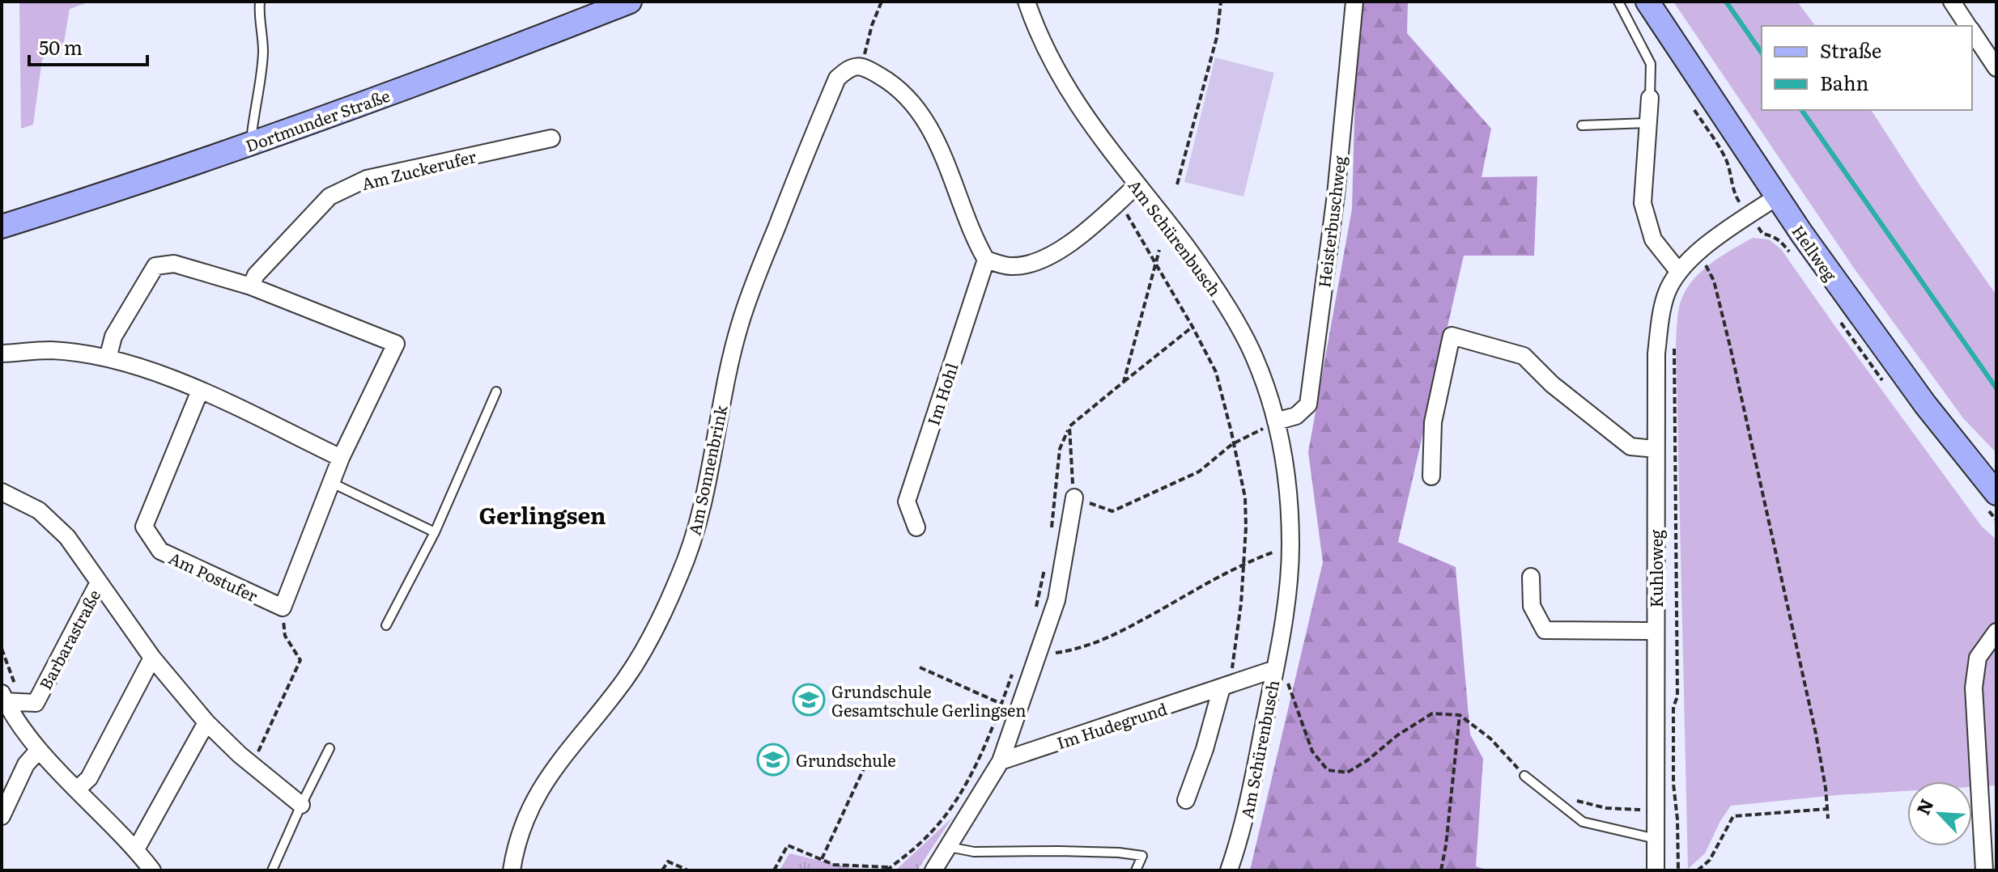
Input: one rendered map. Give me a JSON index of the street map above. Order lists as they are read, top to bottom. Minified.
{"streets":{"main road":["Dortmunder Straße","Hellweg"],"street":["Am Zuckerufer","Heisterbuschweg","Am Schürenbusch","Im Hohl","Am Sonnenbrink","Kuhloweg","Am Postufer","Barbarastraße","Im Hudegrund"]},"crossings":[["Heisterbuschweg","Am Schürenbusch"],["Am Schürenbusch","Im Hudegrund"],["Hellweg","Kuhloweg"]],"districts":["Gerlingsen"],"places":{"school or university":["Grundschule Gesamtschule Gerlingsen","Grundschule"]},"legend":["Straße","Bahn"],"scale_bar":"50 m","north":"top left"}
